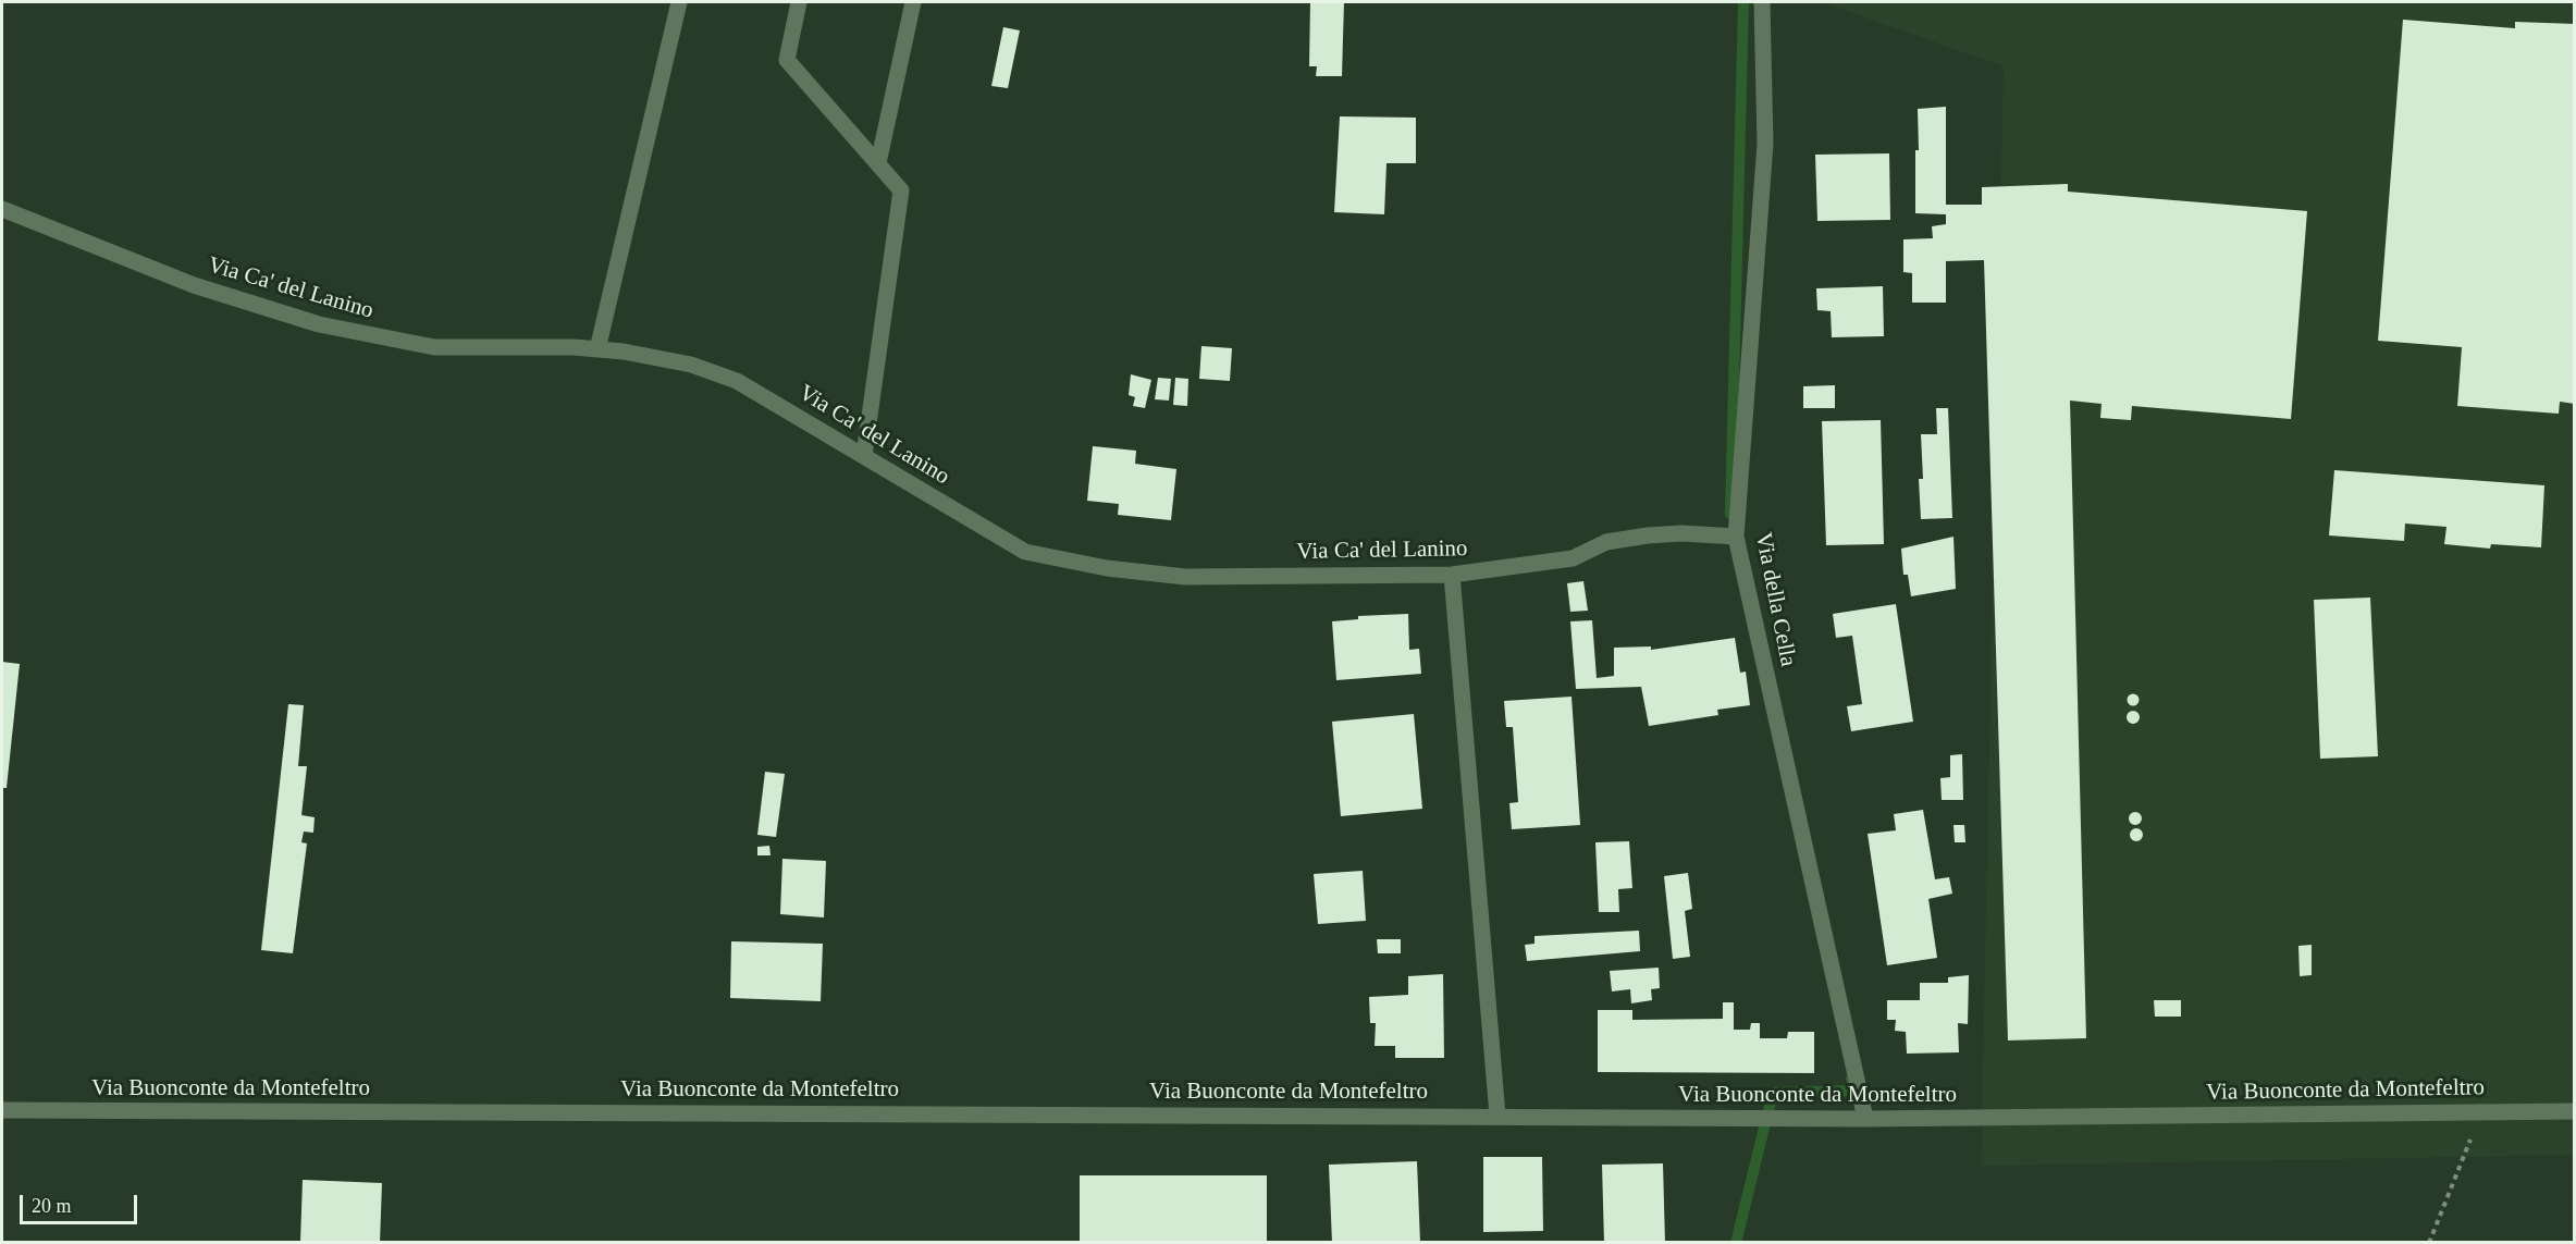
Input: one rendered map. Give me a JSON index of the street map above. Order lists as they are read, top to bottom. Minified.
{"streets":{"street":["Via Ca' del Lanino","Via della Cella","Via Buonconte da Montefeltro"]},"crossings":[["Via Ca' del Lanino","Via della Cella"],["Via della Cella","Via Buonconte da Montefeltro"]],"scale_bar":"20 m"}
